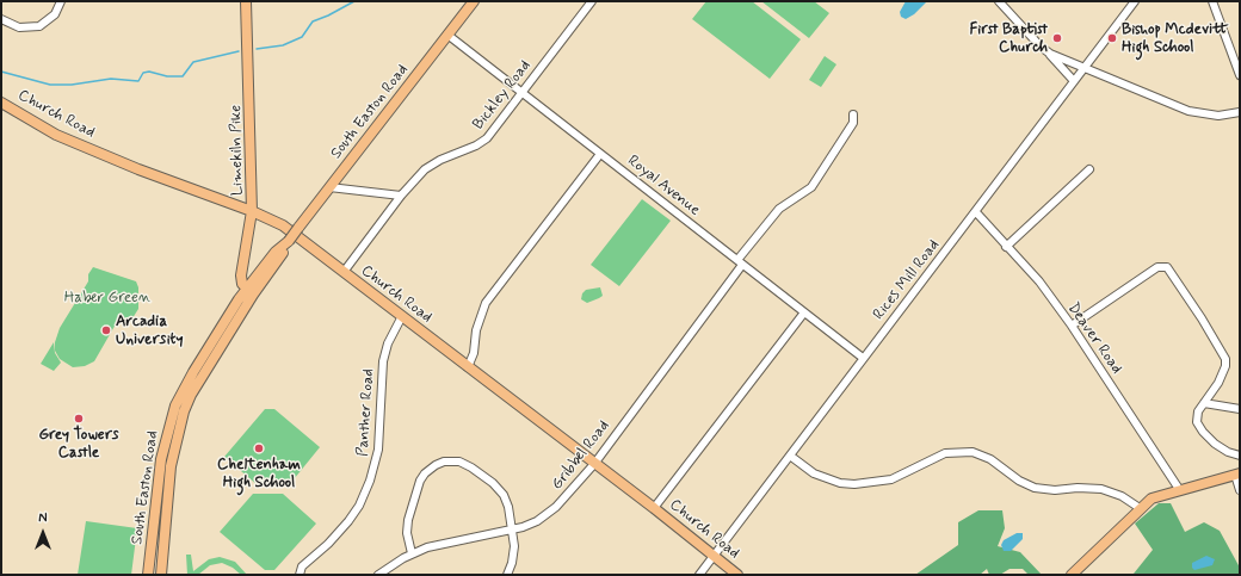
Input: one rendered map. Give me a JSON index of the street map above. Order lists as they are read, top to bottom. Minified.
{"streets":{"main road":["South Easton Road","Church Road","Limekiln Pike"],"street":["Bickley Road","Royal Avenue","Rices Mill Road","Deaver Road","Panther Road","Gribbel Road"]},"crossings":[["Bickley Road","Church Road"],["Bickley Road","Royal Avenue"],["South Easton Road","Limekiln Pike"],["South Easton Road","Royal Avenue"],["Church Road","Limekiln Pike"],["Church Road","Rices Mill Road"],["Church Road","Panther Road"],["Church Road","Gribbel Road"],["Royal Avenue","Rices Mill Road"],["Royal Avenue","Gribbel Road"],["Rices Mill Road","Deaver Road"]],"parks":["Haber Green"],"places":["First Baptist Church","Bishop Mcdevitt High School","Arcadia University","Grey Towers Castle","Cheltenham High School"],"north":"top"}
